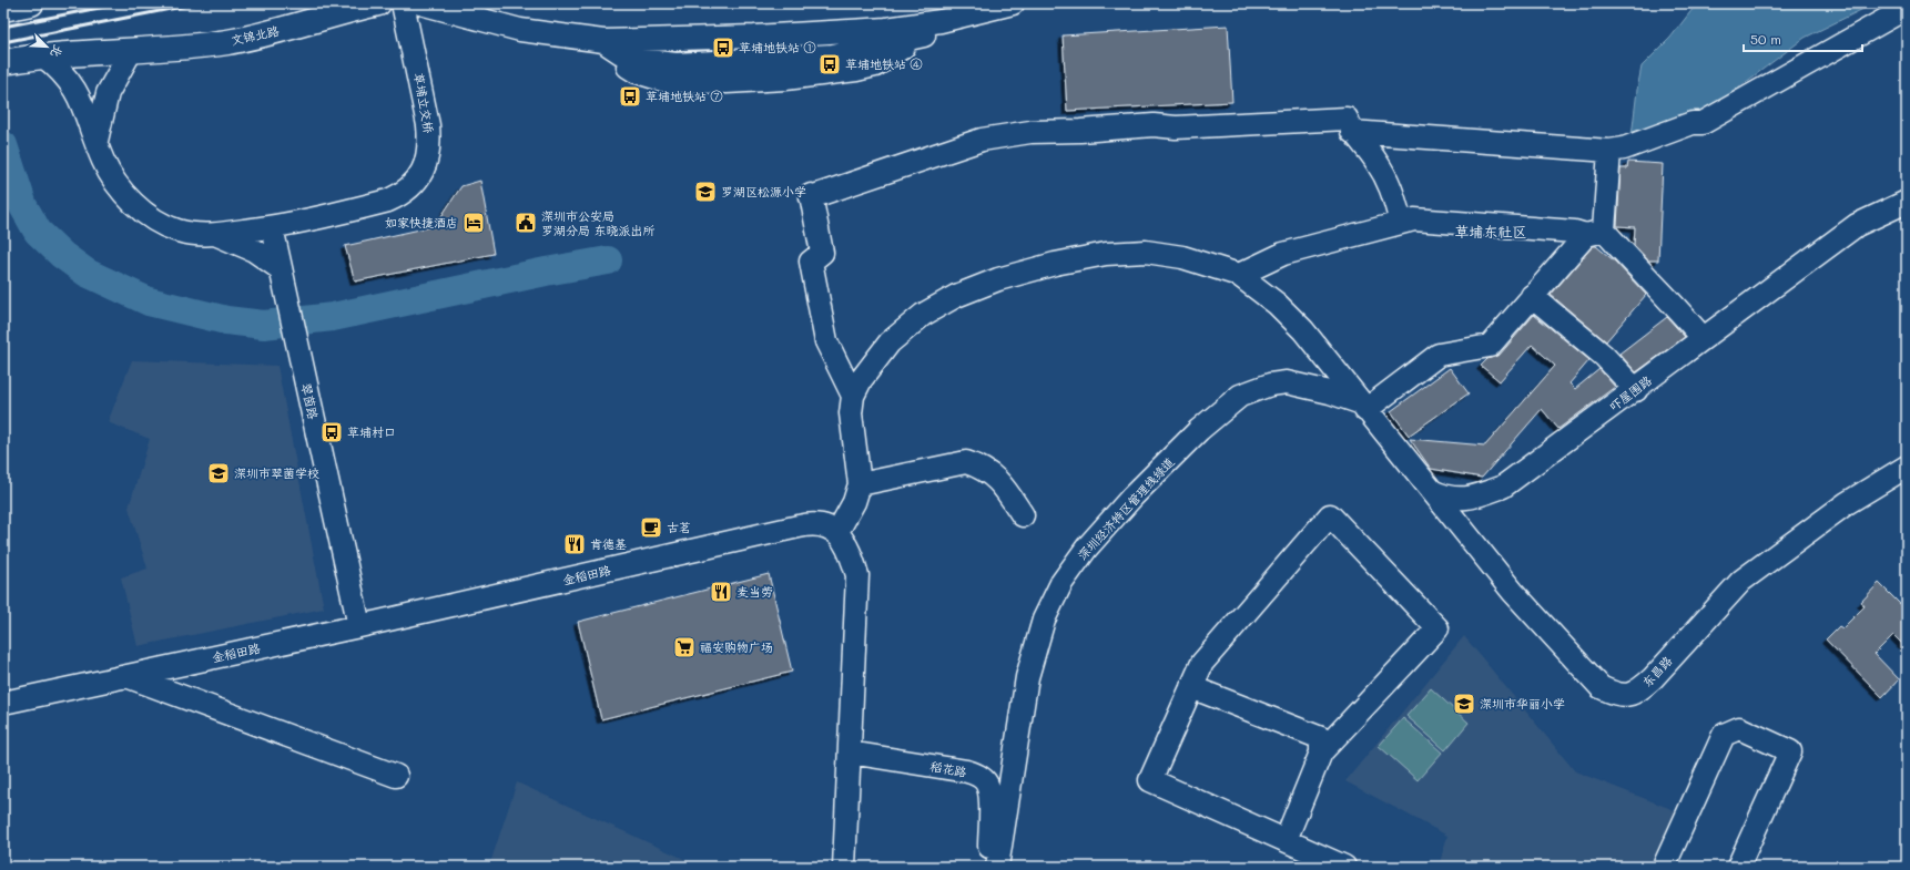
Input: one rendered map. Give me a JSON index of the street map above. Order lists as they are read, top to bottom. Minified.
{"streets":{"highway":["文锦北路"],"street":["草埔立交桥","吓屋围路","翠茵路","深圳经济特区管理线绿道","金稻田路","东昌路","稻花路"]},"crossings":[["草埔立交桥","翠茵路"],["吓屋围路","深圳经济特区管理线绿道"],["吓屋围路","东昌路"],["翠茵路","金稻田路"]],"districts":["草埔东社区"],"places":{"bus stop":["草埔地铁站 ①","草埔地铁站 ④","草埔地铁站 ⑦","草埔村口"],"school or university":["罗湖区松源小学","深圳市翠菌学校","深圳市华丽小学"],"hotel":["如家快捷酒店"],"public building":["深圳市公安局 罗湖分局 东晓派出所"],"cafe":["古茗"],"restaurant":["肯德基","麦当劳"],"supermarket":["福安购物广场"]},"scale_bar":"50 m","north":"bottom right"}
